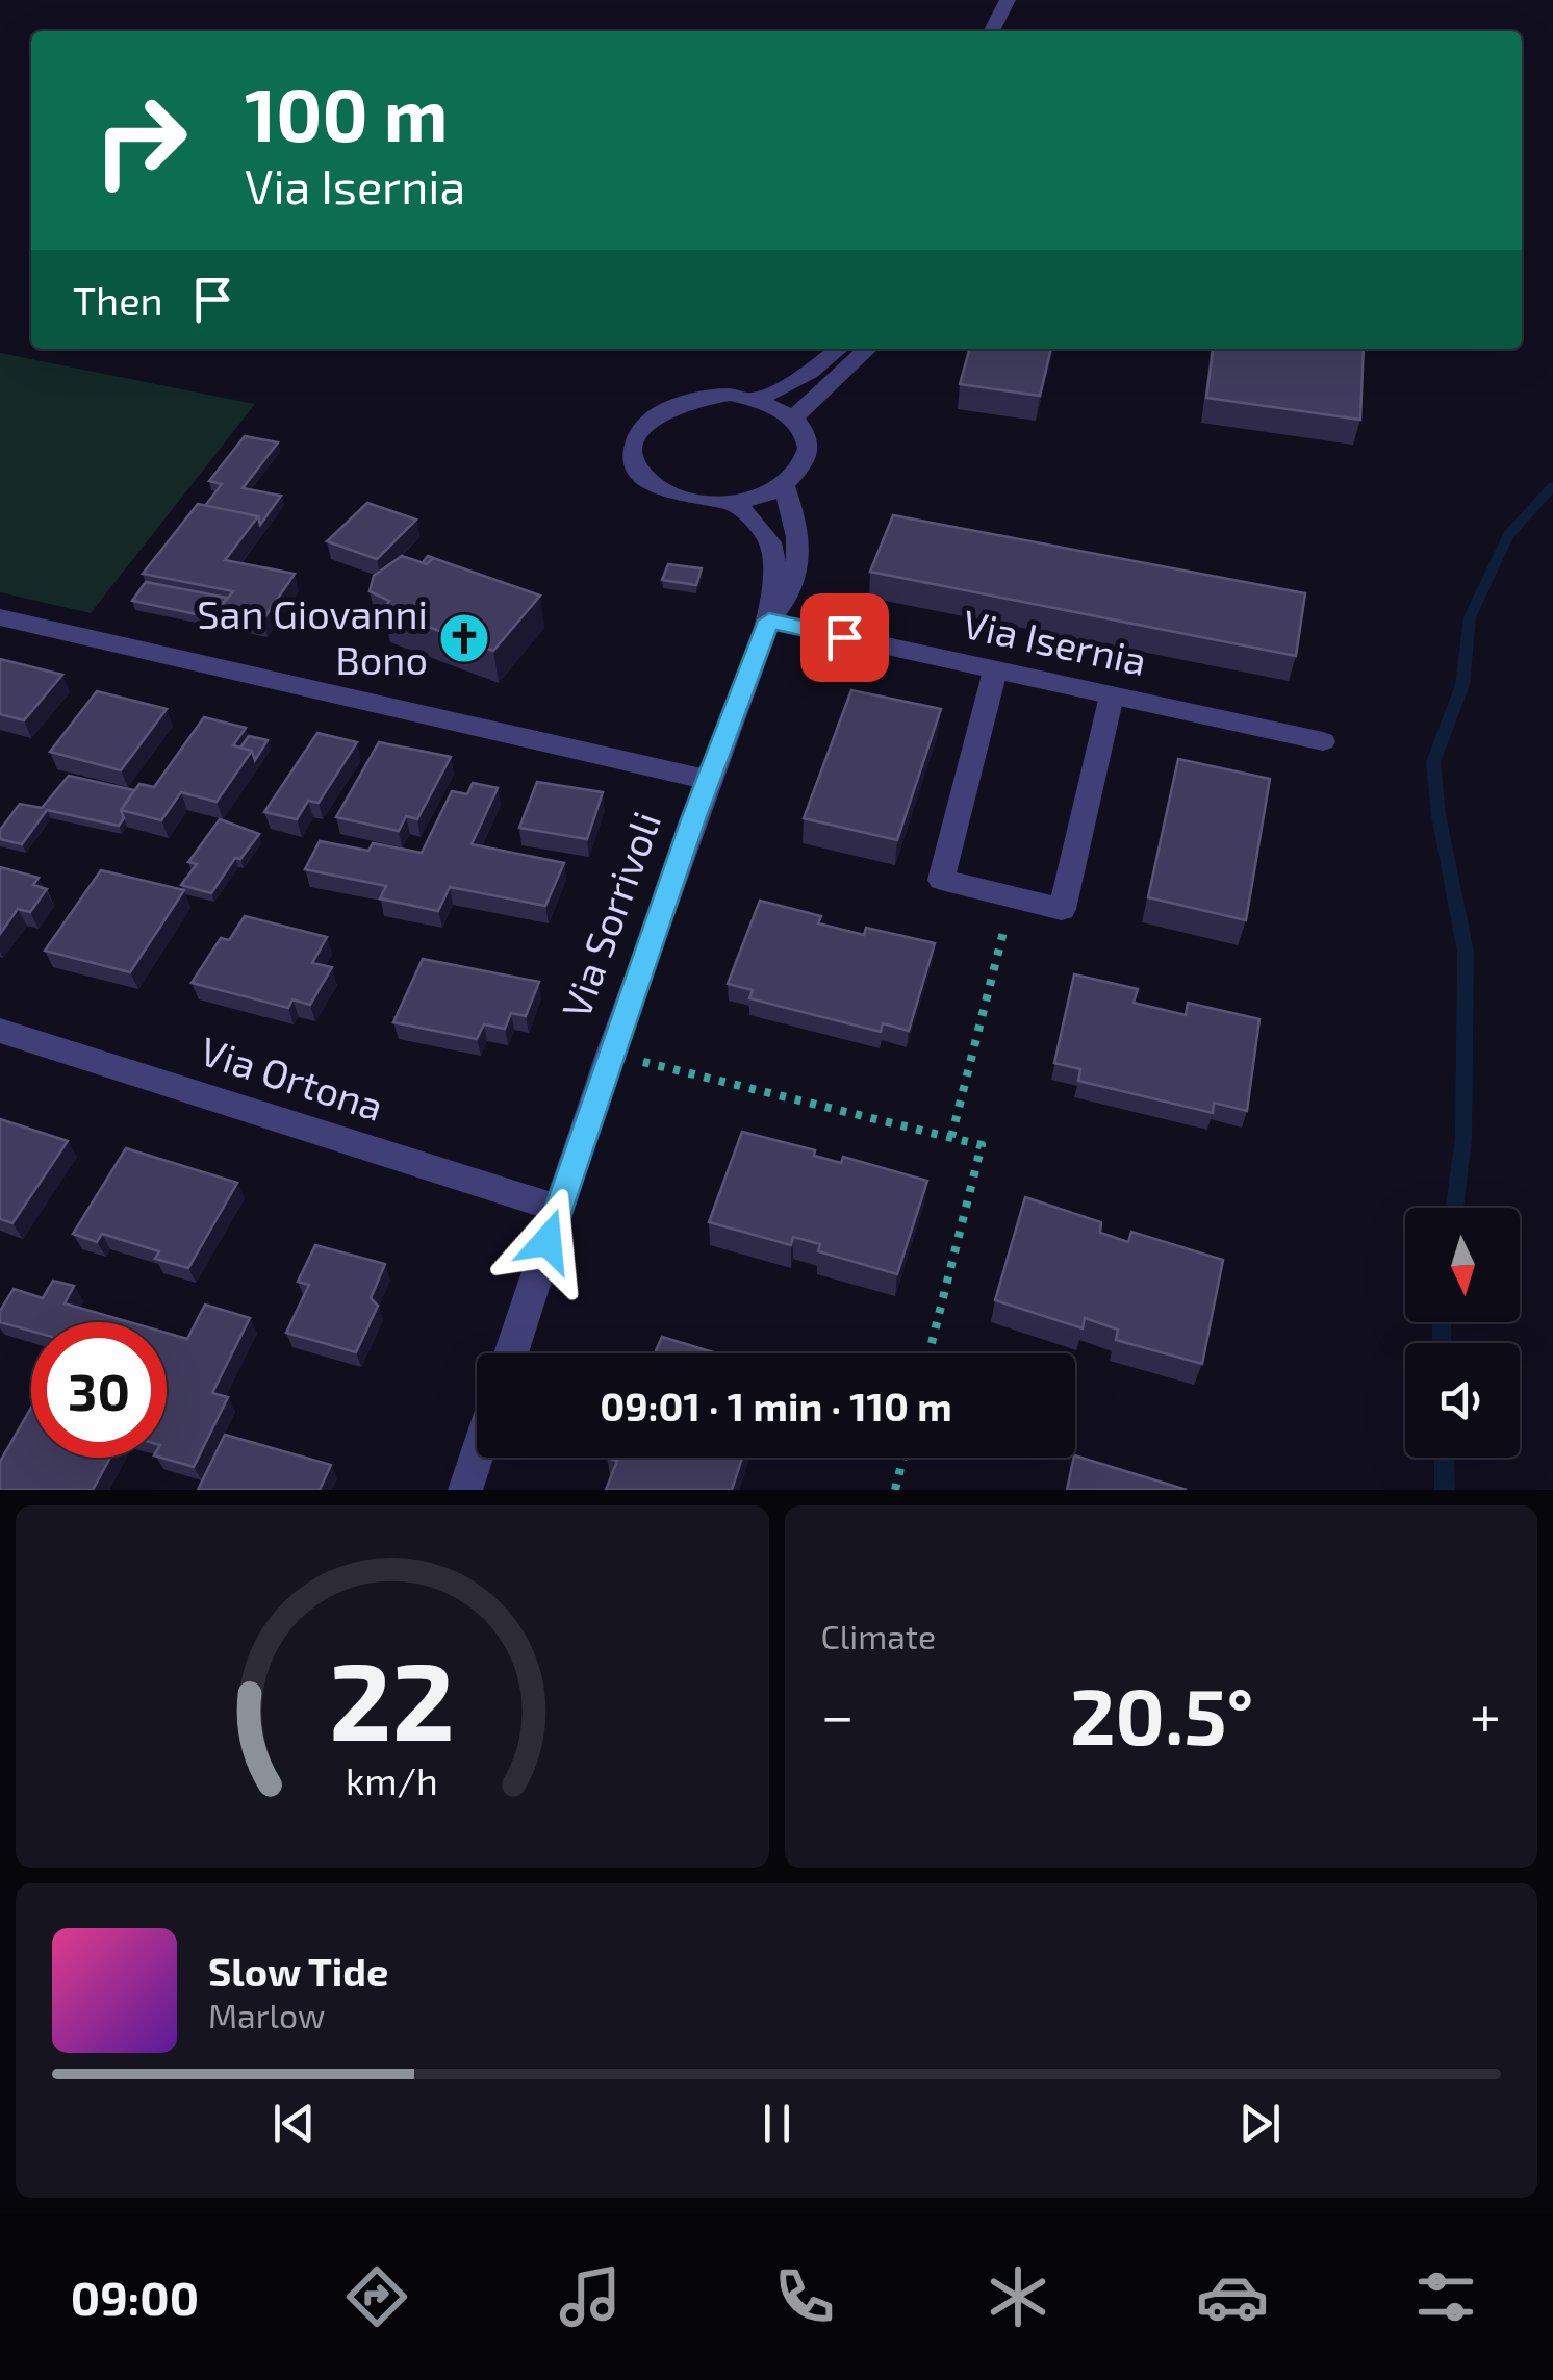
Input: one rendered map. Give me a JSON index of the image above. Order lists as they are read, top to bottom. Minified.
{"streets":{"street":["Via Isernia","Via Sorrivoli","Via Ortona"]},"crossings":[["Via Isernia","Via Sorrivoli"],["Via Sorrivoli","Via Ortona"]],"places":{"church":["San Giovanni Bono"]},"north":"bottom","page":{"turn":["100 m","Via Isernia"],"then":"Then","limit":"30","trip":"09:01 · 1 min · 110 m","tile":"Climate","heat":["−","20.5°","+"],"song":["Slow Tide","Marlow"],"tabs":"09:00","gauge":["22","km/h"]}}
